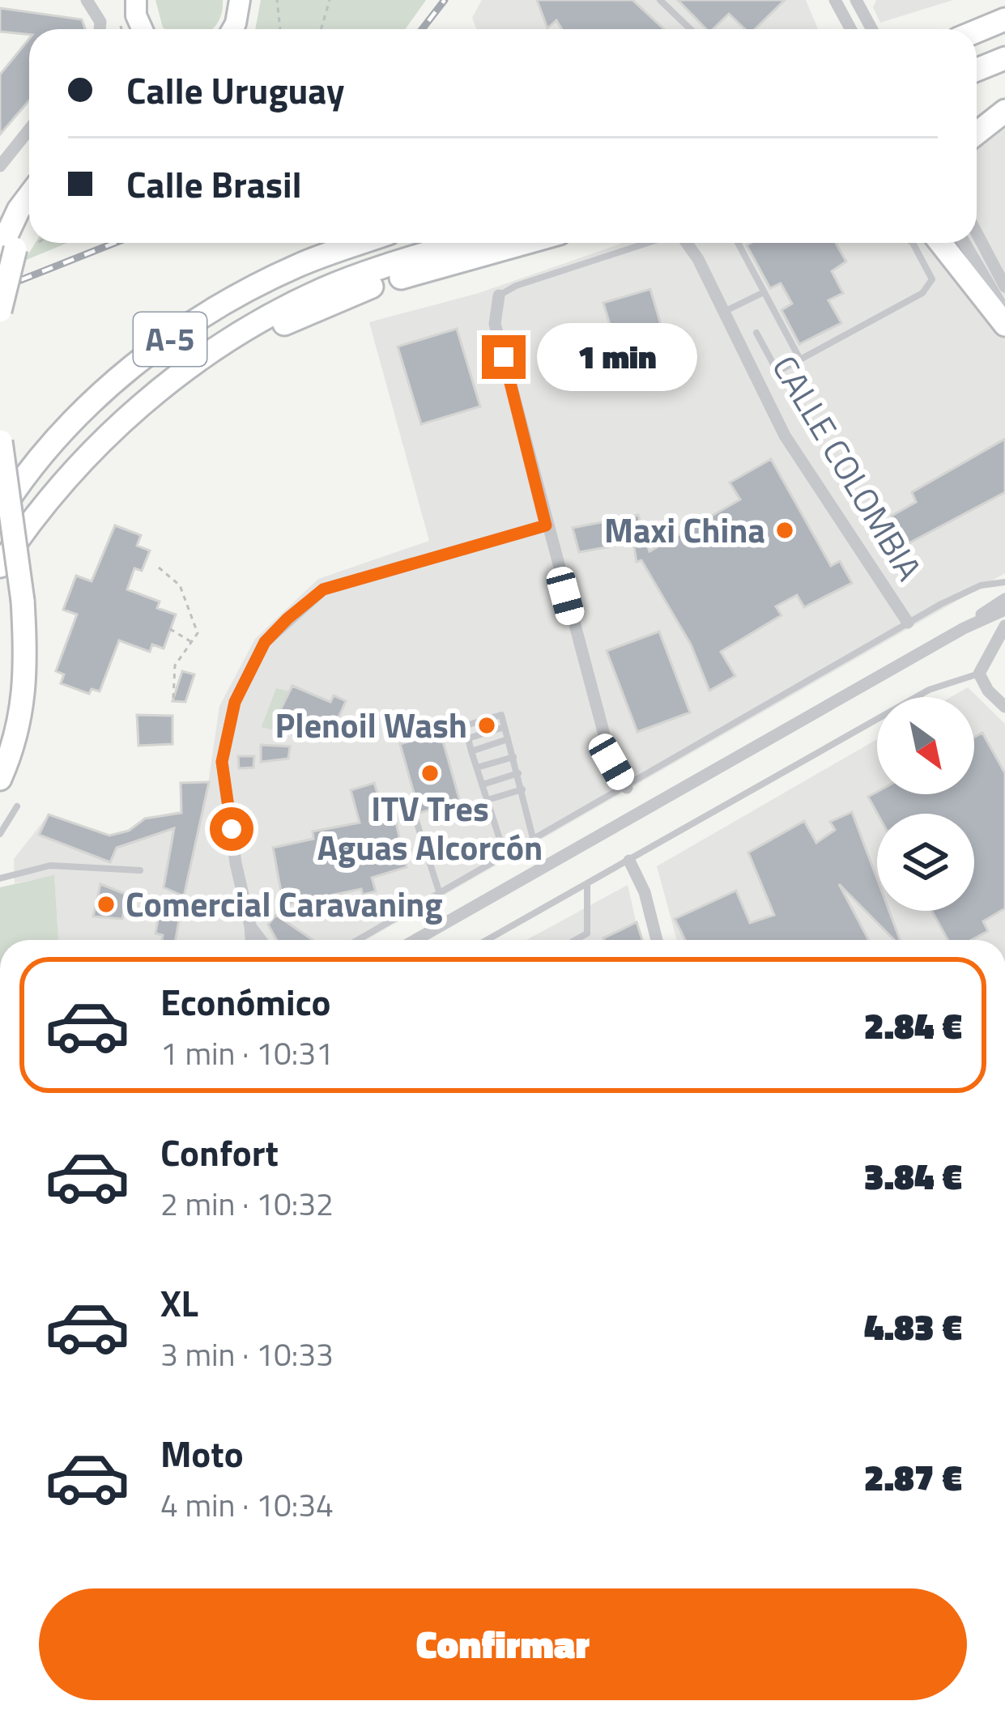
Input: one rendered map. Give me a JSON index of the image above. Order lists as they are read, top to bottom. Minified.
{"streets":{"highway":["A-5"],"street":["CALLE COLOMBIA"]},"places":["Maxi China","Plenoil Wash","ITV Tres Aguas Alcorcón","Comercial Caravaning"],"north":"bottom right","page":{"banner":["Calle Uruguay","Calle Brasil"],"bubble":"1 min","list":[{"name":"Económico","note":"1 min · 10:31","value":"2.84 €"},{"name":"Confort","note":"2 min · 10:32","value":"3.84 €"},{"name":"XL","note":"3 min · 10:33","value":"4.83 €"},{"name":"Moto","note":"4 min · 10:34","value":"2.87 €"}],"buttons":"Confirmar"}}
